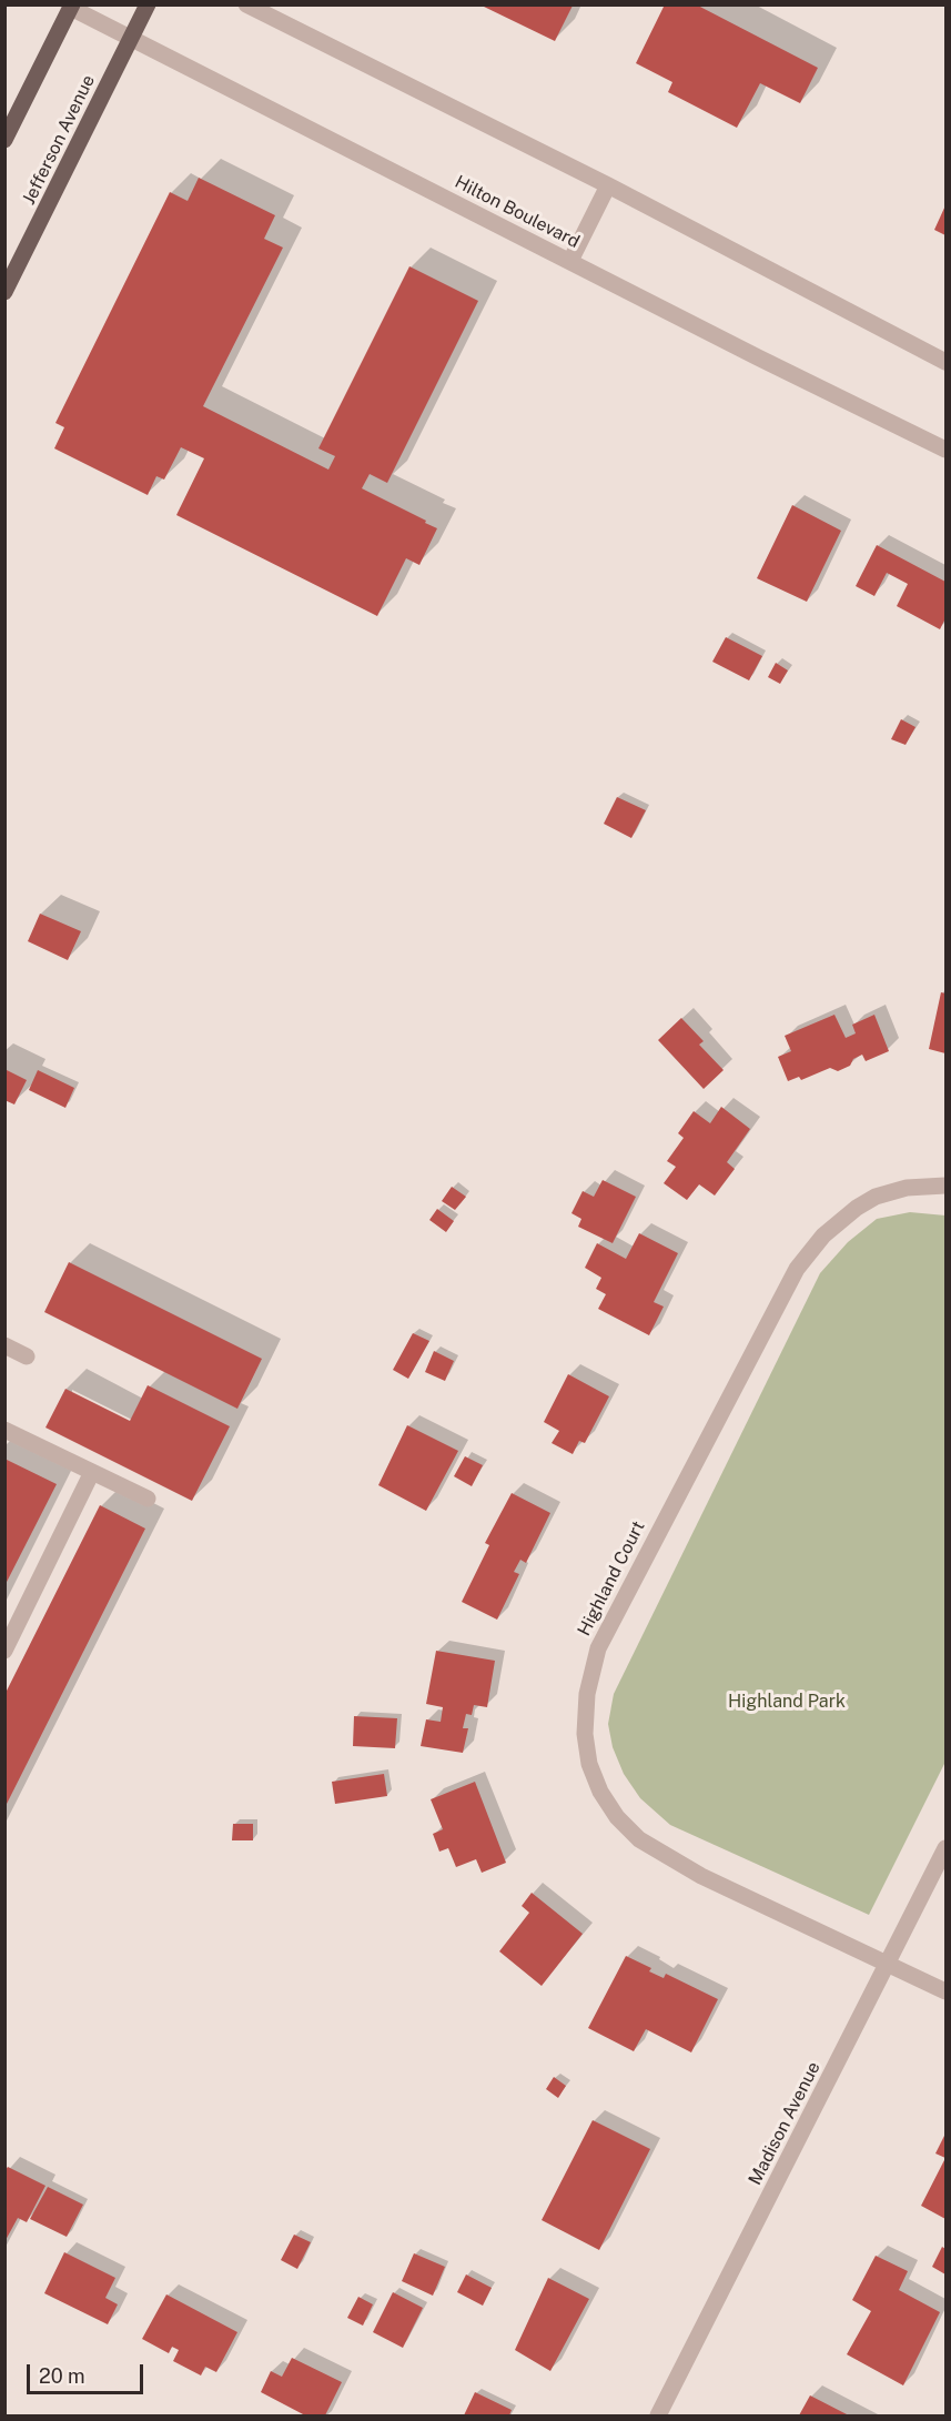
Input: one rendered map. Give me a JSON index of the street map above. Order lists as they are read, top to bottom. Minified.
{"streets":{"main road":["Jefferson Avenue"],"street":["Hilton Boulevard","Highland Court","Madison Avenue"]},"crossings":[["Jefferson Avenue","Hilton Boulevard"],["Highland Court","Madison Avenue"]],"parks":["Highland Park"],"scale_bar":"20 m"}
